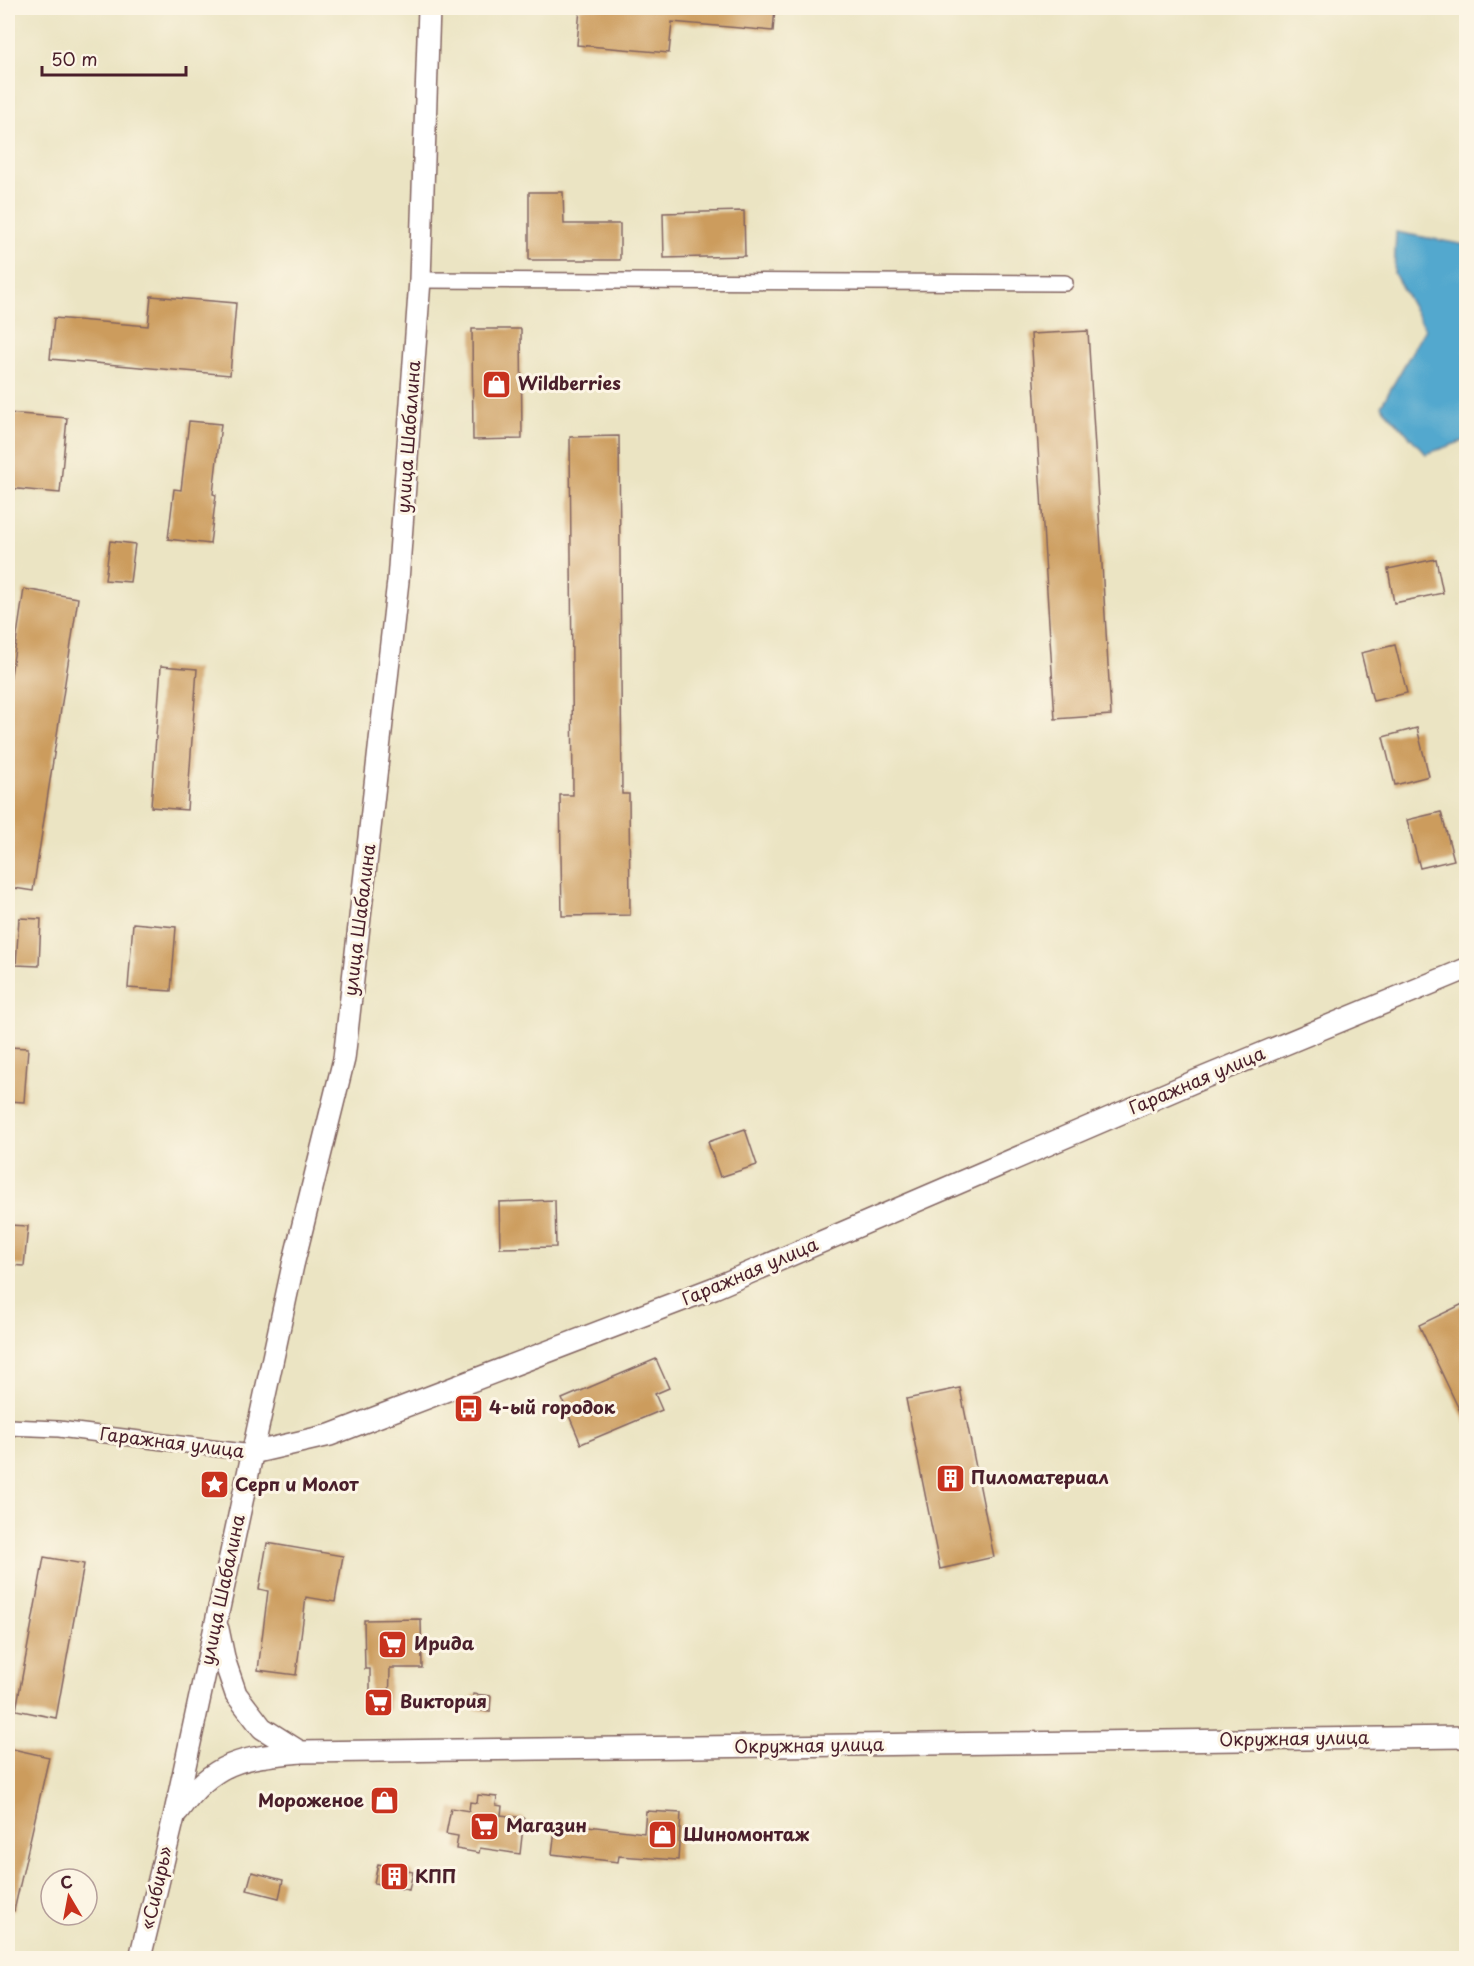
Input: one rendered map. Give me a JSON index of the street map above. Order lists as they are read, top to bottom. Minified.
{"streets":{"street":["улица Шабалина","Гаражная улица","Окружная улица","«Сибирь»"]},"crossings":[["улица Шабалина","Гаражная улица"],["улица Шабалина","Окружная улица"],["улица Шабалина","«Сибирь»"],["Окружная улица","«Сибирь»"]],"places":{"shop":["Wildberries","Мороженое","Шиномонтаж"],"bus stop":["4-ый городок"],"building":["Пиломатериал","КПП"],"place":["Серп и Молот"],"supermarket":["Ирида","Виктория","Магазин"]},"scale_bar":"50 m","north":"top"}
